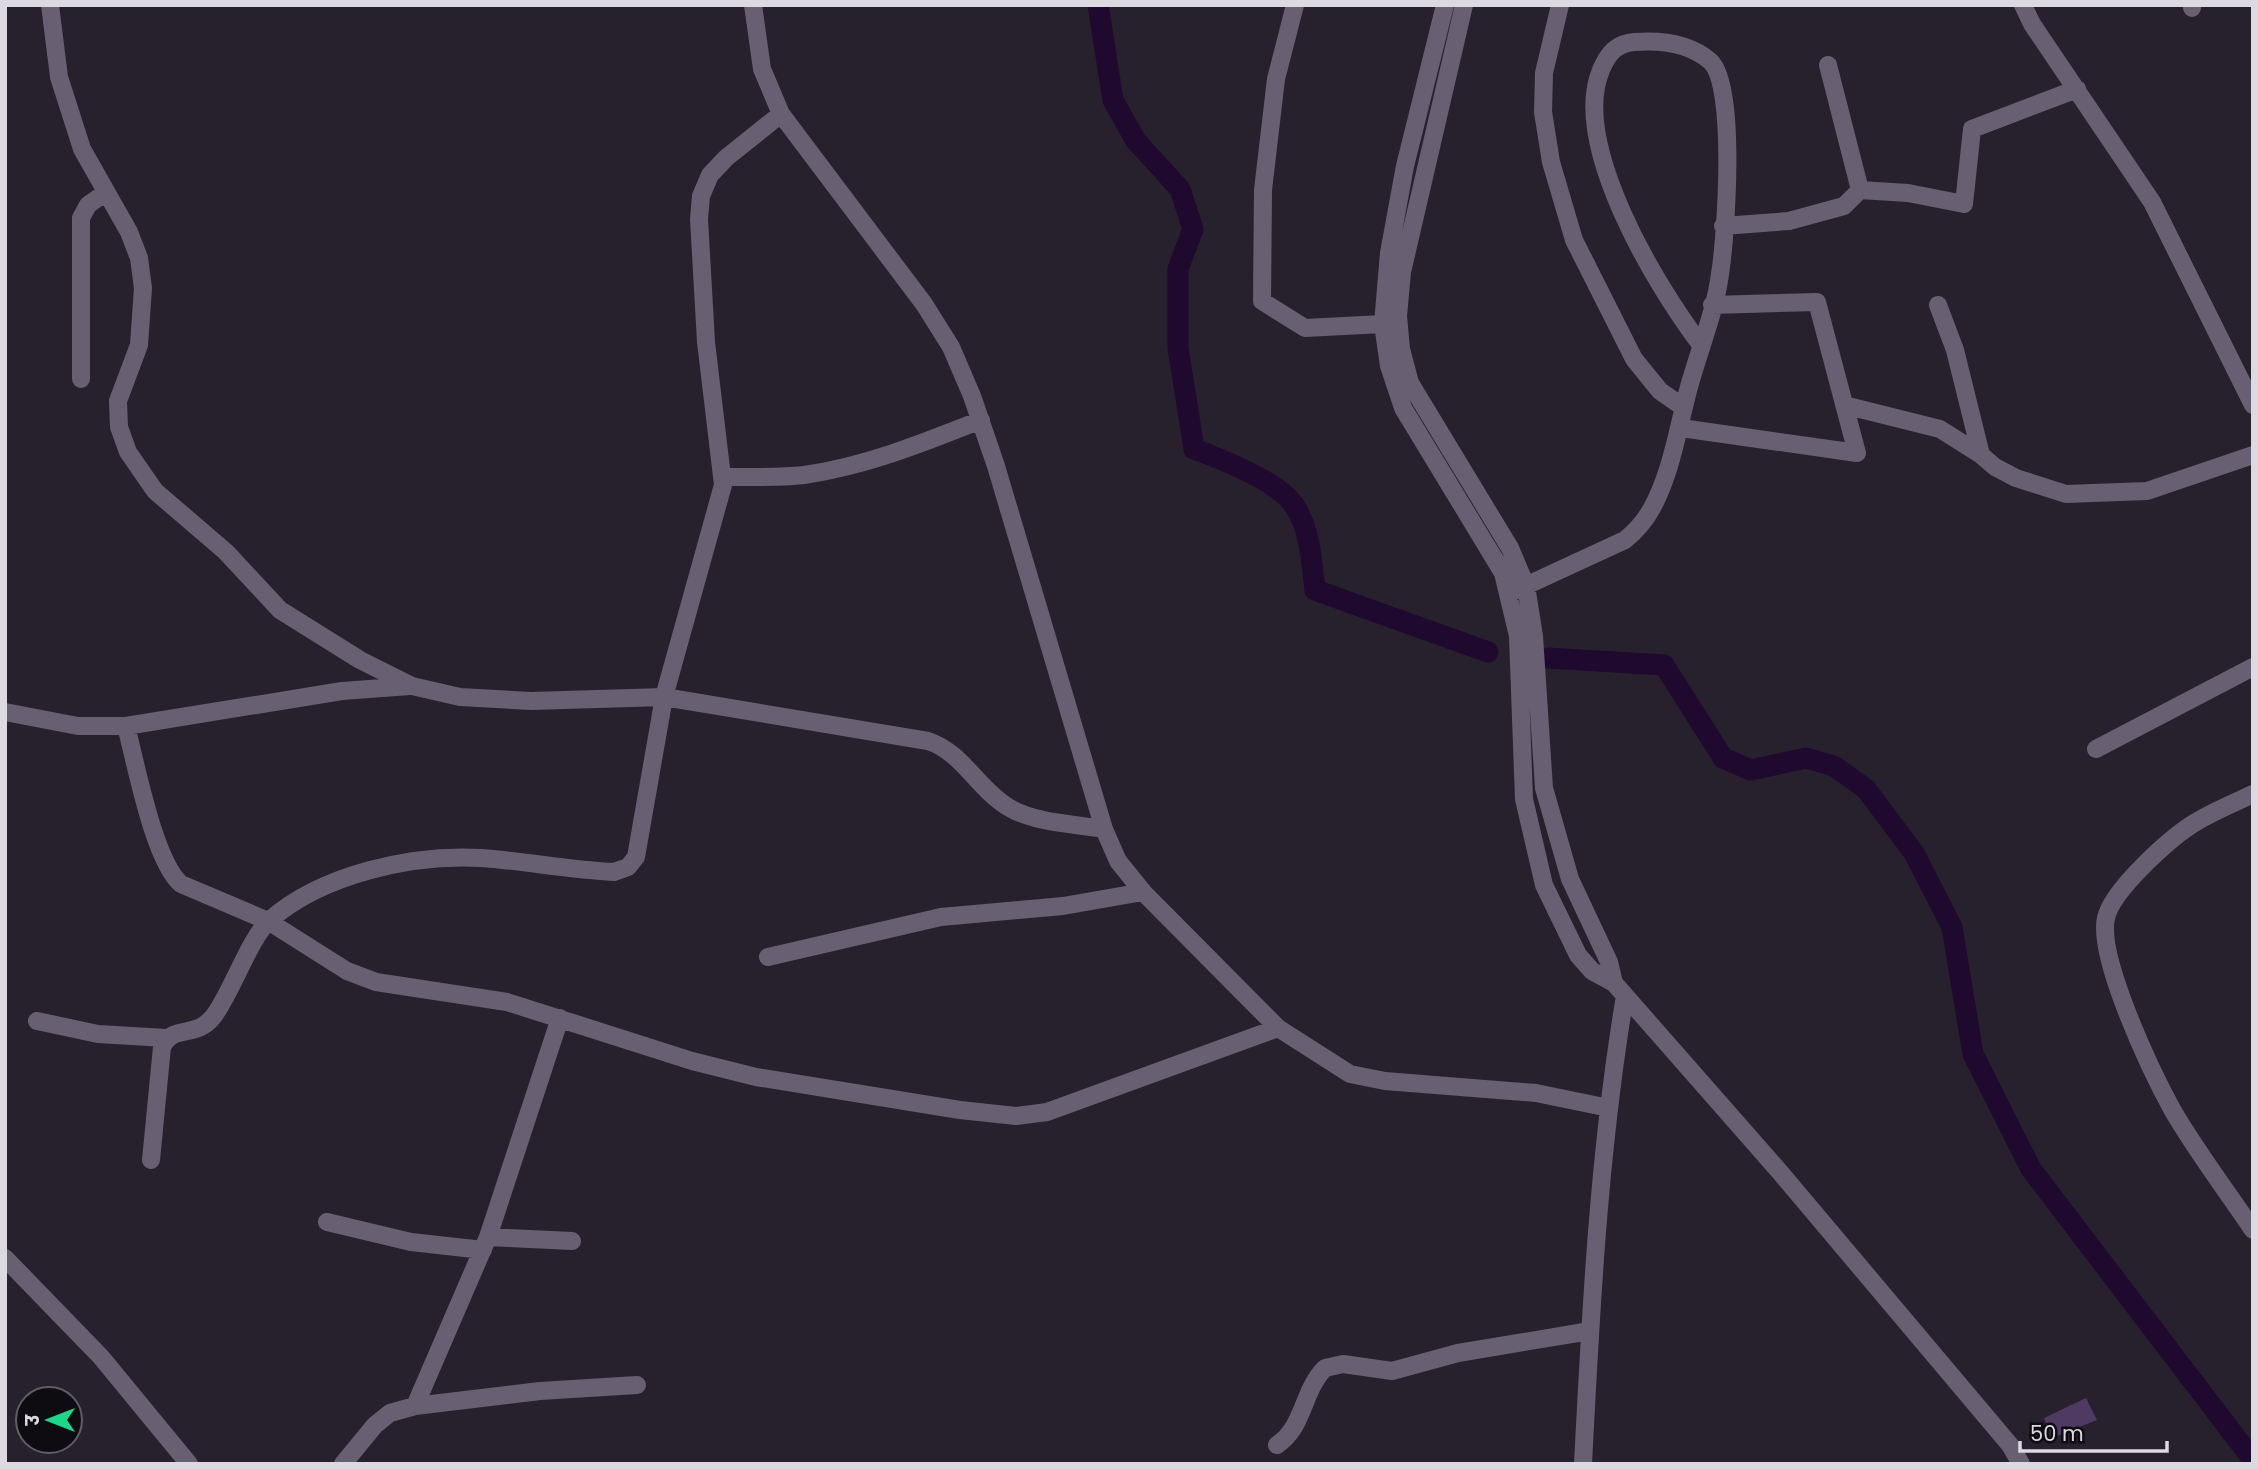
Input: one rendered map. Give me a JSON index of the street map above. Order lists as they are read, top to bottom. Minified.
{"scale_bar":"50 m","north":"left"}
